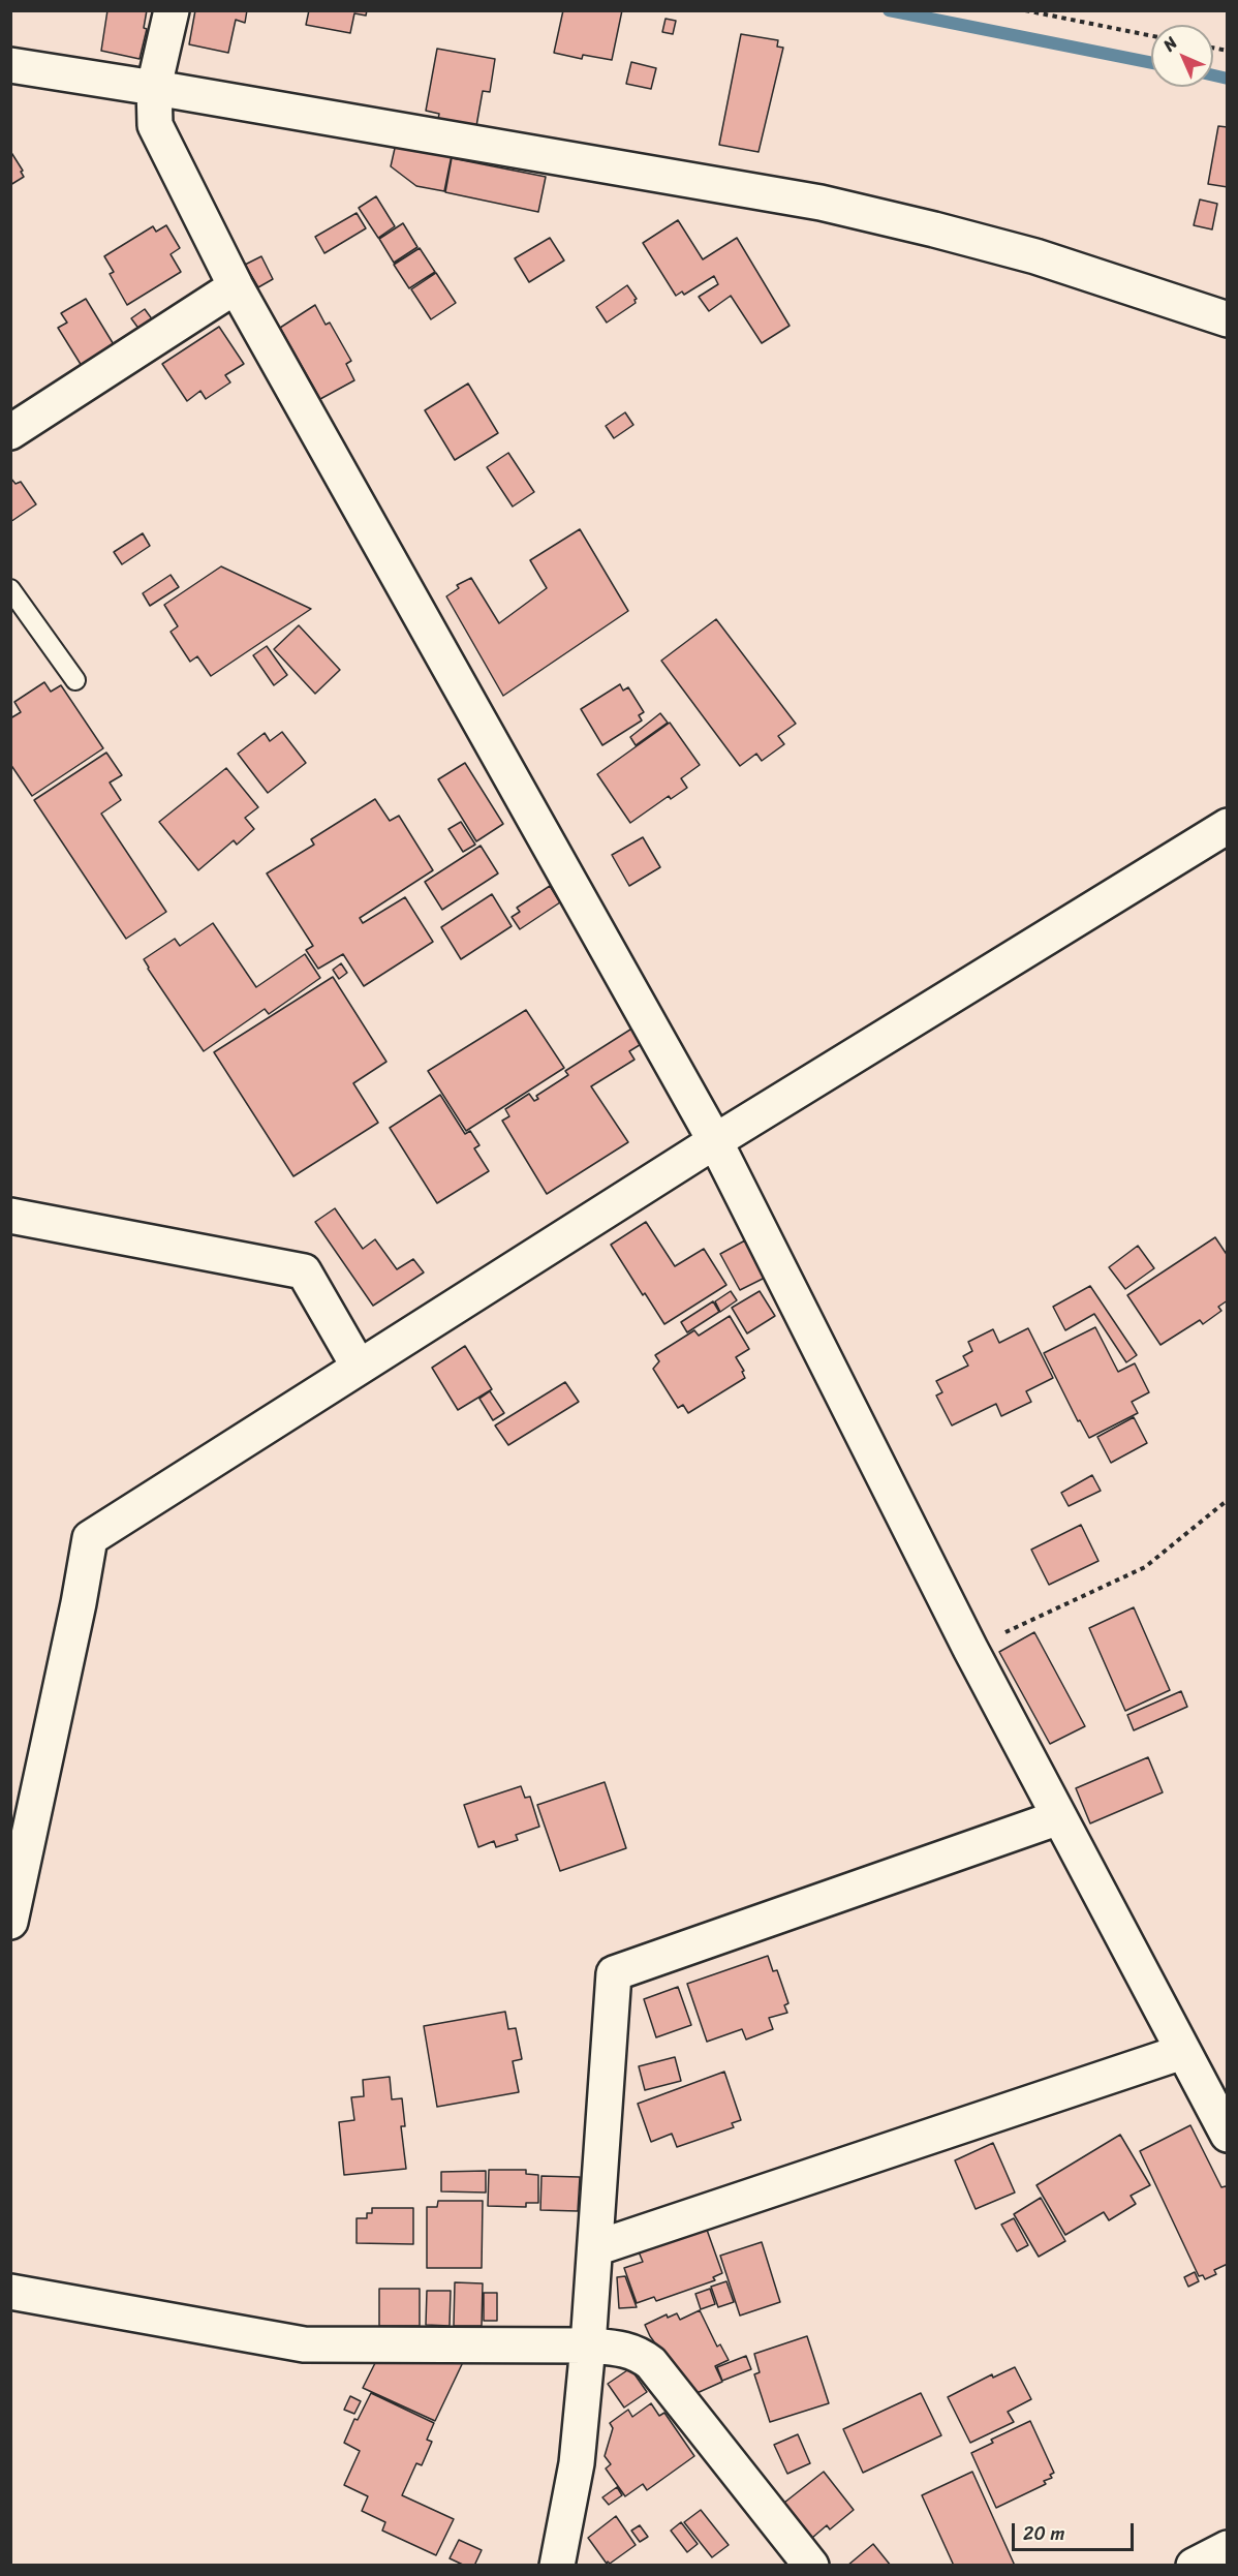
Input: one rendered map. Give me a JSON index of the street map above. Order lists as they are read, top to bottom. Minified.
{"scale_bar":"20 m","north":"top left"}
